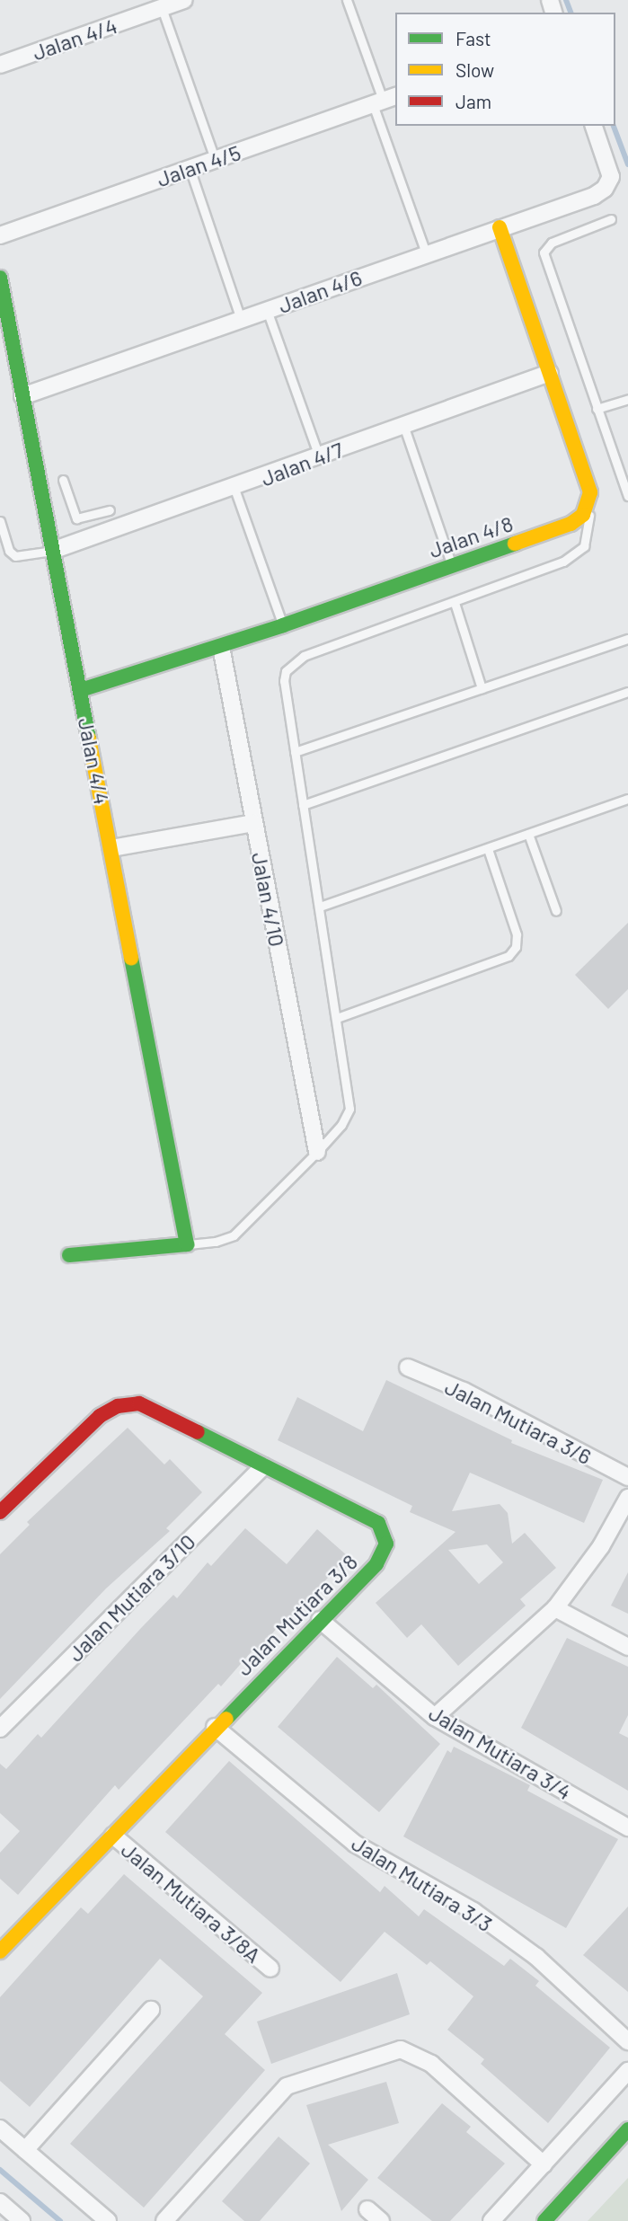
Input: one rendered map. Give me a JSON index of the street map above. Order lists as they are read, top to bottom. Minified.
{"streets":{"street":["Jalan 4/4","Jalan 4/5","Jalan 4/6","Jalan 4/7","Jalan 4/8","Jalan 4/10","Jalan Mutiara 3/6","Jalan Mutiara 3/10","Jalan Mutiara 3/8","Jalan Mutiara 3/4","Jalan Mutiara 3/3","Jalan Mutiara 3/8A"]},"crossings":[["Jalan 4/4","Jalan 4/6"],["Jalan 4/4","Jalan 4/7"],["Jalan 4/4","Jalan 4/8"],["Jalan 4/8","Jalan 4/10"],["Jalan Mutiara 3/10","Jalan Mutiara 3/8"],["Jalan Mutiara 3/8","Jalan Mutiara 3/4"],["Jalan Mutiara 3/8","Jalan Mutiara 3/3"],["Jalan Mutiara 3/8","Jalan Mutiara 3/8A"]],"legend":["Fast","Slow","Jam"]}
